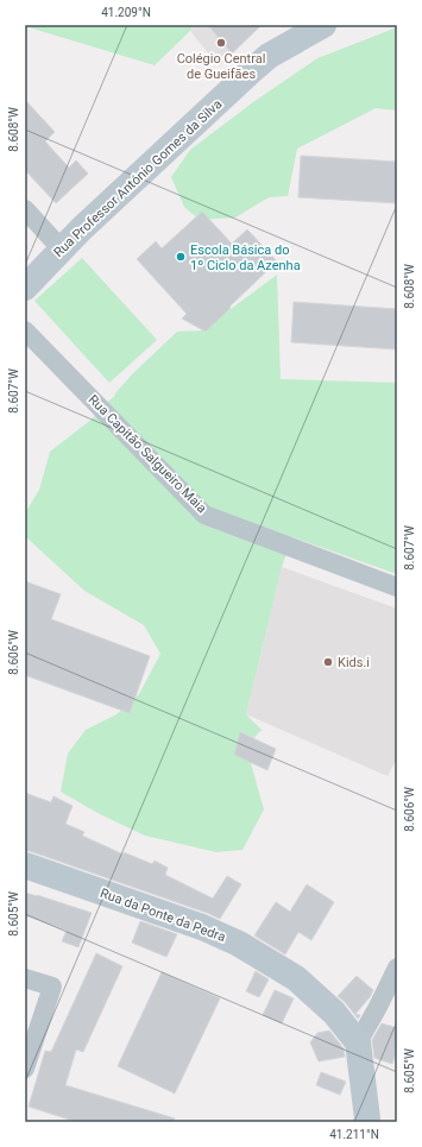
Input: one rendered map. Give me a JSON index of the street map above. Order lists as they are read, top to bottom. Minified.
{"streets":{"street":["Rua Professor António Gomes da Silva","Rua Capitão Salgueiro Maia","Rua da Ponte da Pedra"]},"places":["Colégio Central de Gueifães","Escola Básica do 1º Ciclo da Azenha","Kids.i"],"coordinates":["41.209°N","8.608°W","8.607°W","8.606°W","8.605°W","41.211°N"]}
